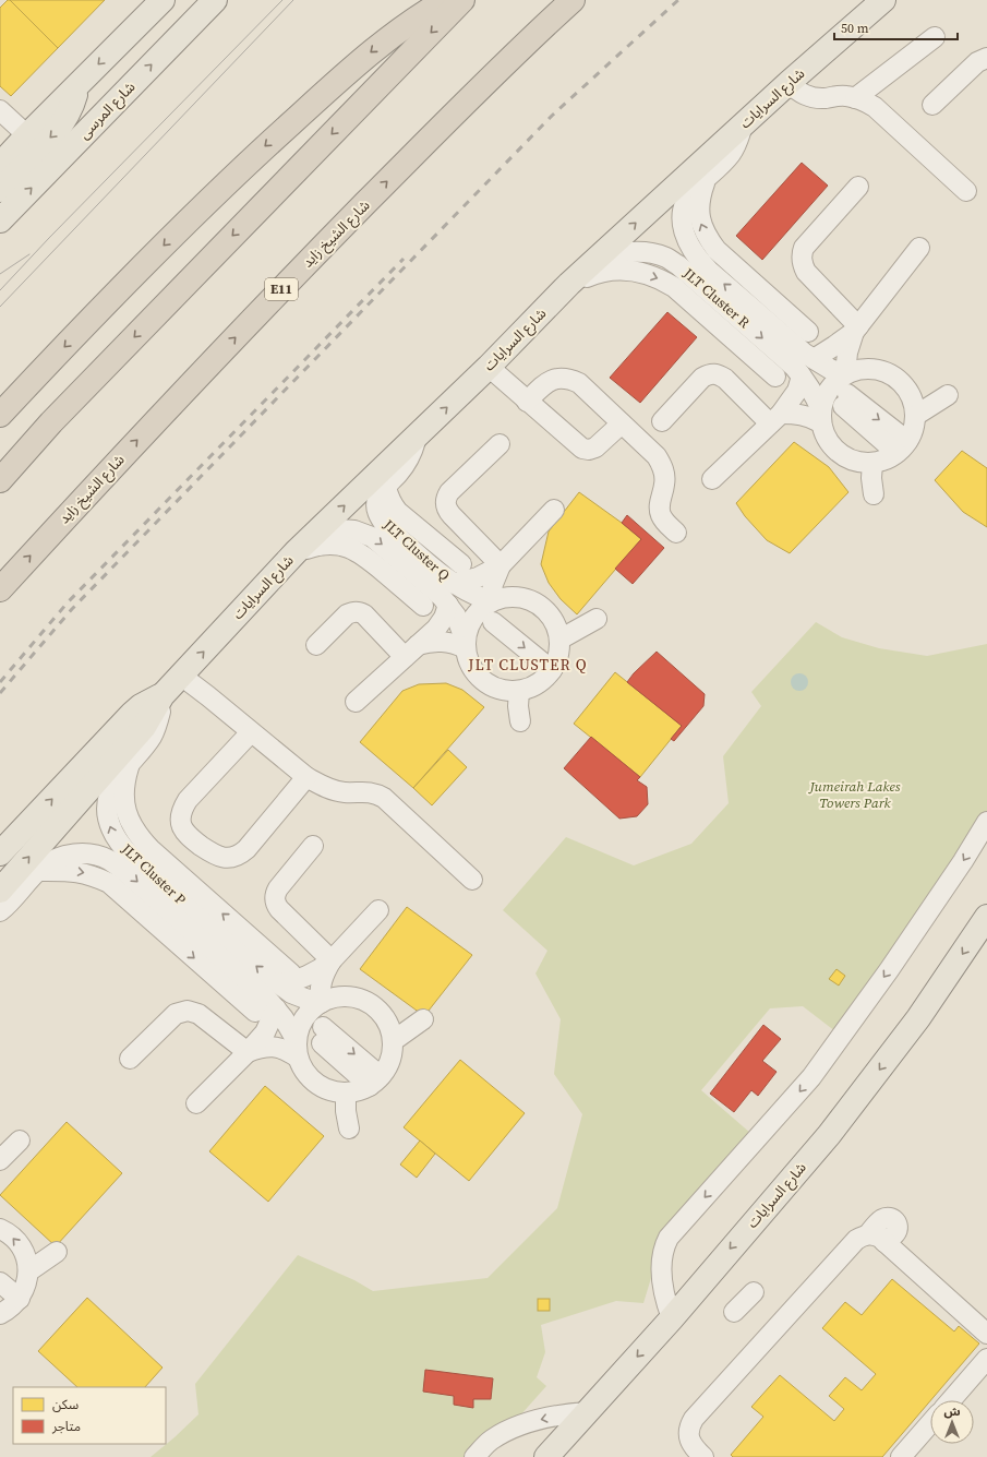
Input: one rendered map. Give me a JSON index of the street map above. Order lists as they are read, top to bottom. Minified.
{"streets":{"highway":["شارع الشيخ زايد","E11"],"main road":["شارع السرايات","شارع المرسى"],"lane":["JLT Cluster R","JLT Cluster Q","JLT Cluster P"]},"crossings":[["شارع السرايات","JLT Cluster R"],["شارع السرايات","JLT Cluster Q"],["شارع السرايات","JLT Cluster P"]],"districts":["JLT CLUSTER Q"],"parks":["Jumeirah Lakes Towers Park"],"legend":["سكن","متاجر"],"scale_bar":"50 m","north":"top"}
